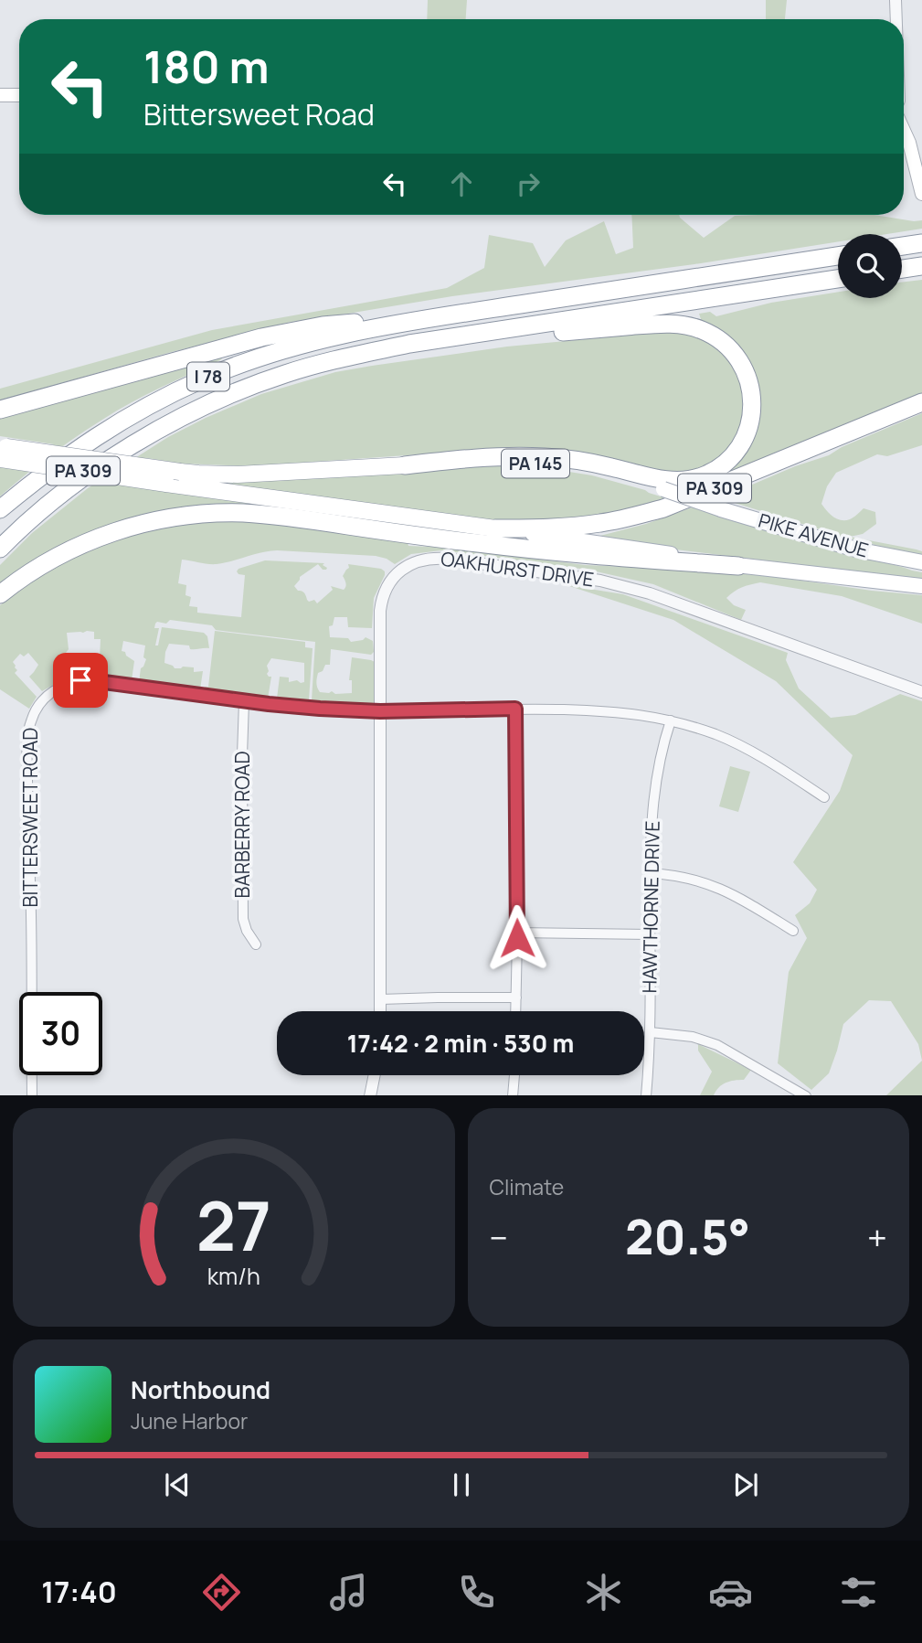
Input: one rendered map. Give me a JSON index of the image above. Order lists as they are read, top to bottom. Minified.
{"streets":{"highway":["I 78","PA 145","PA 309"],"main road":["PIKE AVENUE"],"street":["OAKHURST DRIVE","BITTERSWEET ROAD","BARBERRY ROAD","HAWTHORNE DRIVE"]},"crossings":[["PA 145","PA 309"],["PA 145","PIKE AVENUE"],["PA 309","PIKE AVENUE"],["OAKHURST DRIVE","BITTERSWEET ROAD"],["BITTERSWEET ROAD","BARBERRY ROAD"],["BITTERSWEET ROAD","HAWTHORNE DRIVE"]],"page":{"turn":["180 m","Bittersweet Road"],"limit":"30","trip":"17:42 · 2 min · 530 m","tile":"Climate","heat":["−","20.5°","+"],"song":["Northbound","June Harbor"],"tabs":"17:40","gauge":["27","km/h"]}}
